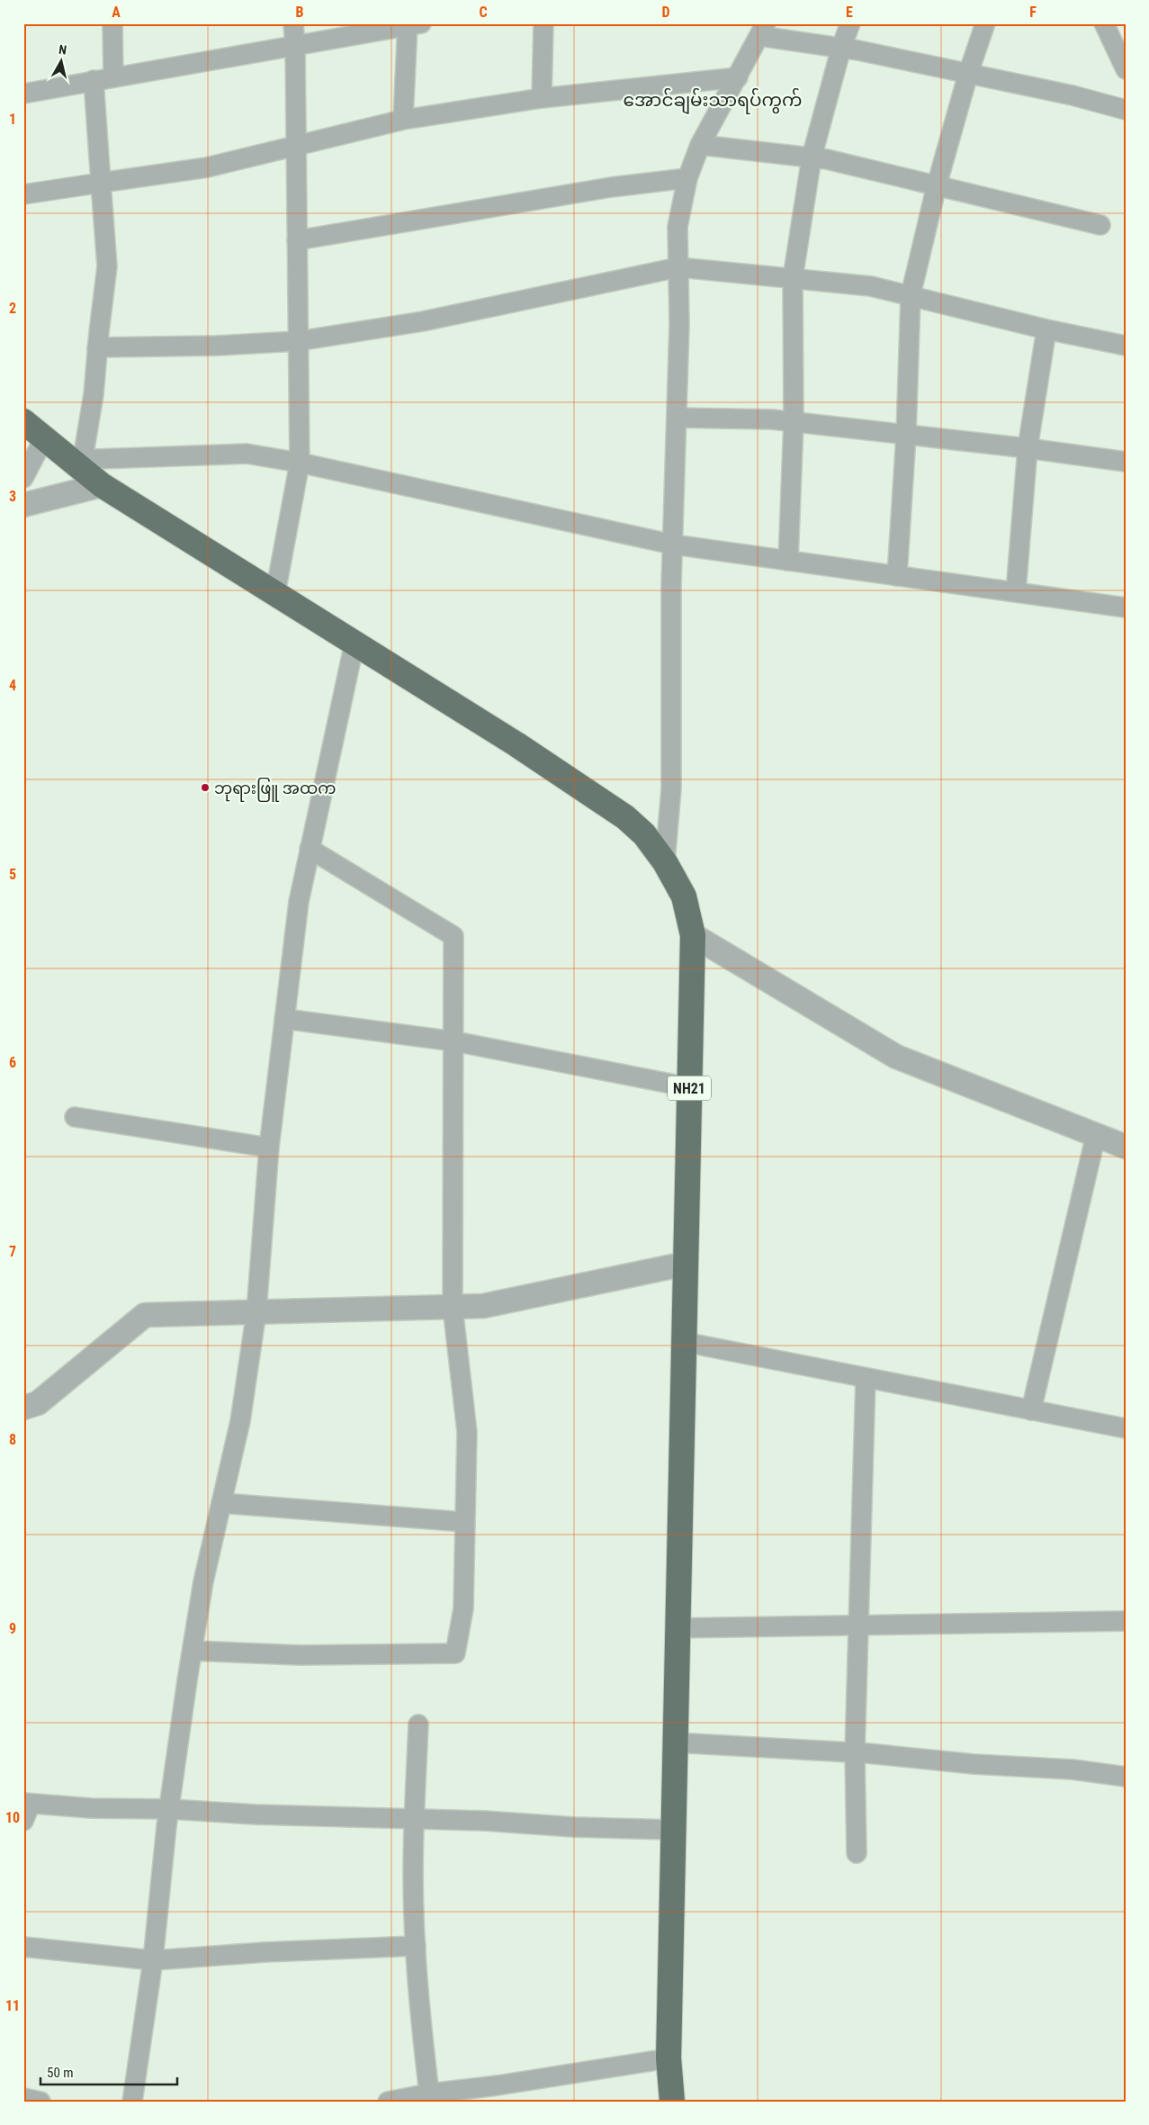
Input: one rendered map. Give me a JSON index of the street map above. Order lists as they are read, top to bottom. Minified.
{"streets":{"highway":["NH21"]},"districts":["အောင်ချမ်းသာရပ်ကွက်"],"places":["ဘုရားဖြူ အထက"],"scale_bar":"50 m","north":"top","grid":{"columns":["A","B","C","D","E","F"],"rows":["1","2","3","4","5","6","7","8","9","10","11"]}}
